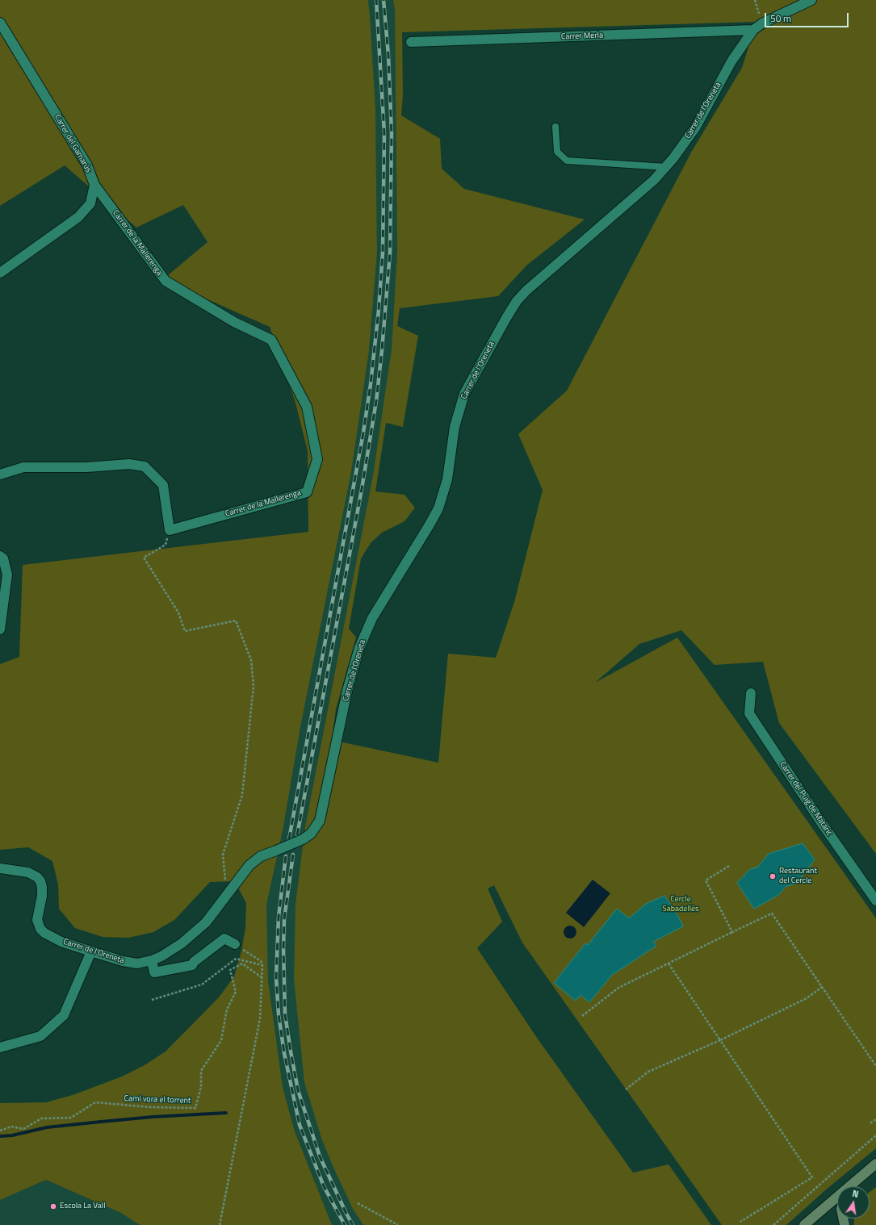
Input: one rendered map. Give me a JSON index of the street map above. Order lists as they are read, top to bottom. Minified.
{"streets":{"street":["Carrer Merla","Carrer de l'Oreneta","Carrer del Gamarús","Carrer de la Mallerenga","Carrer del Puig de Mataric"],"path":["Camí vora el torrent"]},"crossings":[["Carrer Merla","Carrer de l'Oreneta"],["Carrer del Gamarús","Carrer de la Mallerenga"]],"parks":["Cercle Sabadellès"],"places":["Restaurant del Cercle","Escola La Vall"],"scale_bar":"50 m","north":"top"}
